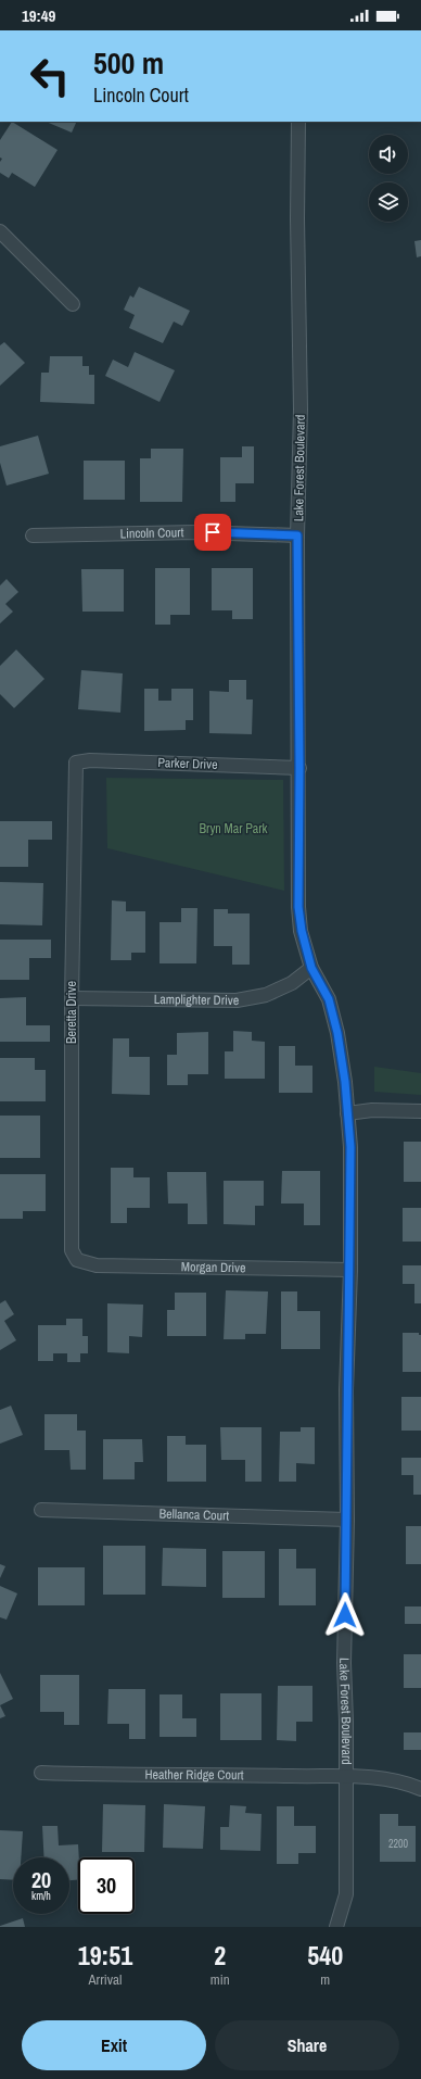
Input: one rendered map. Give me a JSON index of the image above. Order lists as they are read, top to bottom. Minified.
{"streets":{"street":["Lake Forest Boulevard","Lincoln Court","Parker Drive","Lamplighter Drive","Beretta Drive","Morgan Drive","Bellanca Court","Heather Ridge Court"]},"crossings":[["Lake Forest Boulevard","Lincoln Court"],["Lake Forest Boulevard","Parker Drive"],["Lake Forest Boulevard","Lamplighter Drive"],["Lake Forest Boulevard","Morgan Drive"],["Lake Forest Boulevard","Bellanca Court"],["Lake Forest Boulevard","Heather Ridge Court"],["Parker Drive","Beretta Drive"],["Lamplighter Drive","Beretta Drive"],["Beretta Drive","Morgan Drive"]],"parks":["Bryn Mar Park"],"house_numbers":["2200"],"page":{"status":"19:49","turn":["500 m","Lincoln Court"],"speed":"20 km/h","limit":"30","eta":["19:51","Arrival","2","min","540","m"],"buttons":["Exit","Share"]}}
